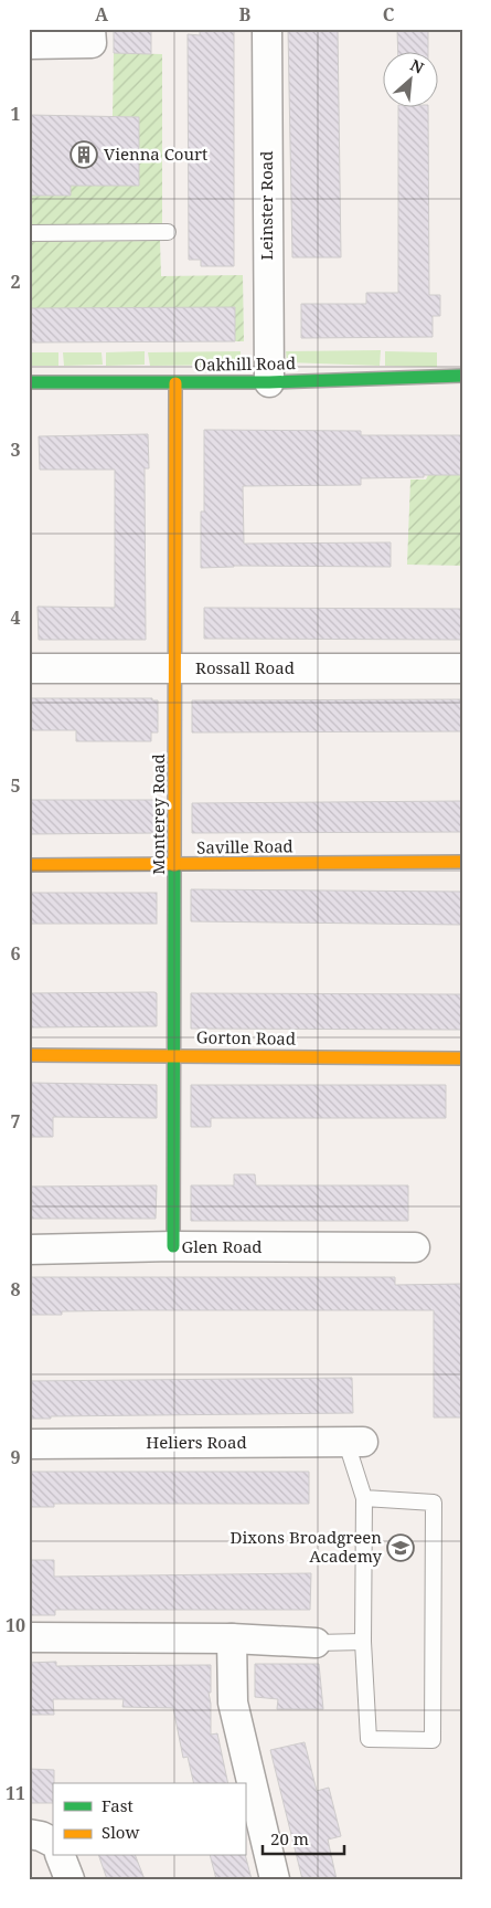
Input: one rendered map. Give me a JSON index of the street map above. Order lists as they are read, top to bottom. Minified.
{"streets":{"street":["Leinster Road","Oakhill Road","Rossall Road","Monterey Road","Saville Road","Gorton Road","Glen Road","Heliers Road"]},"crossings":[["Leinster Road","Oakhill Road"],["Oakhill Road","Monterey Road"],["Rossall Road","Monterey Road"],["Monterey Road","Saville Road"],["Monterey Road","Gorton Road"],["Monterey Road","Glen Road"]],"places":{"building":["Vienna Court"],"school or university":["Dixons Broadgreen Academy"]},"legend":["Fast","Slow"],"scale_bar":"20 m","north":"top right","grid":{"columns":["A","B","C"],"rows":["1","2","3","4","5","6","7","8","9","10","11"]}}
